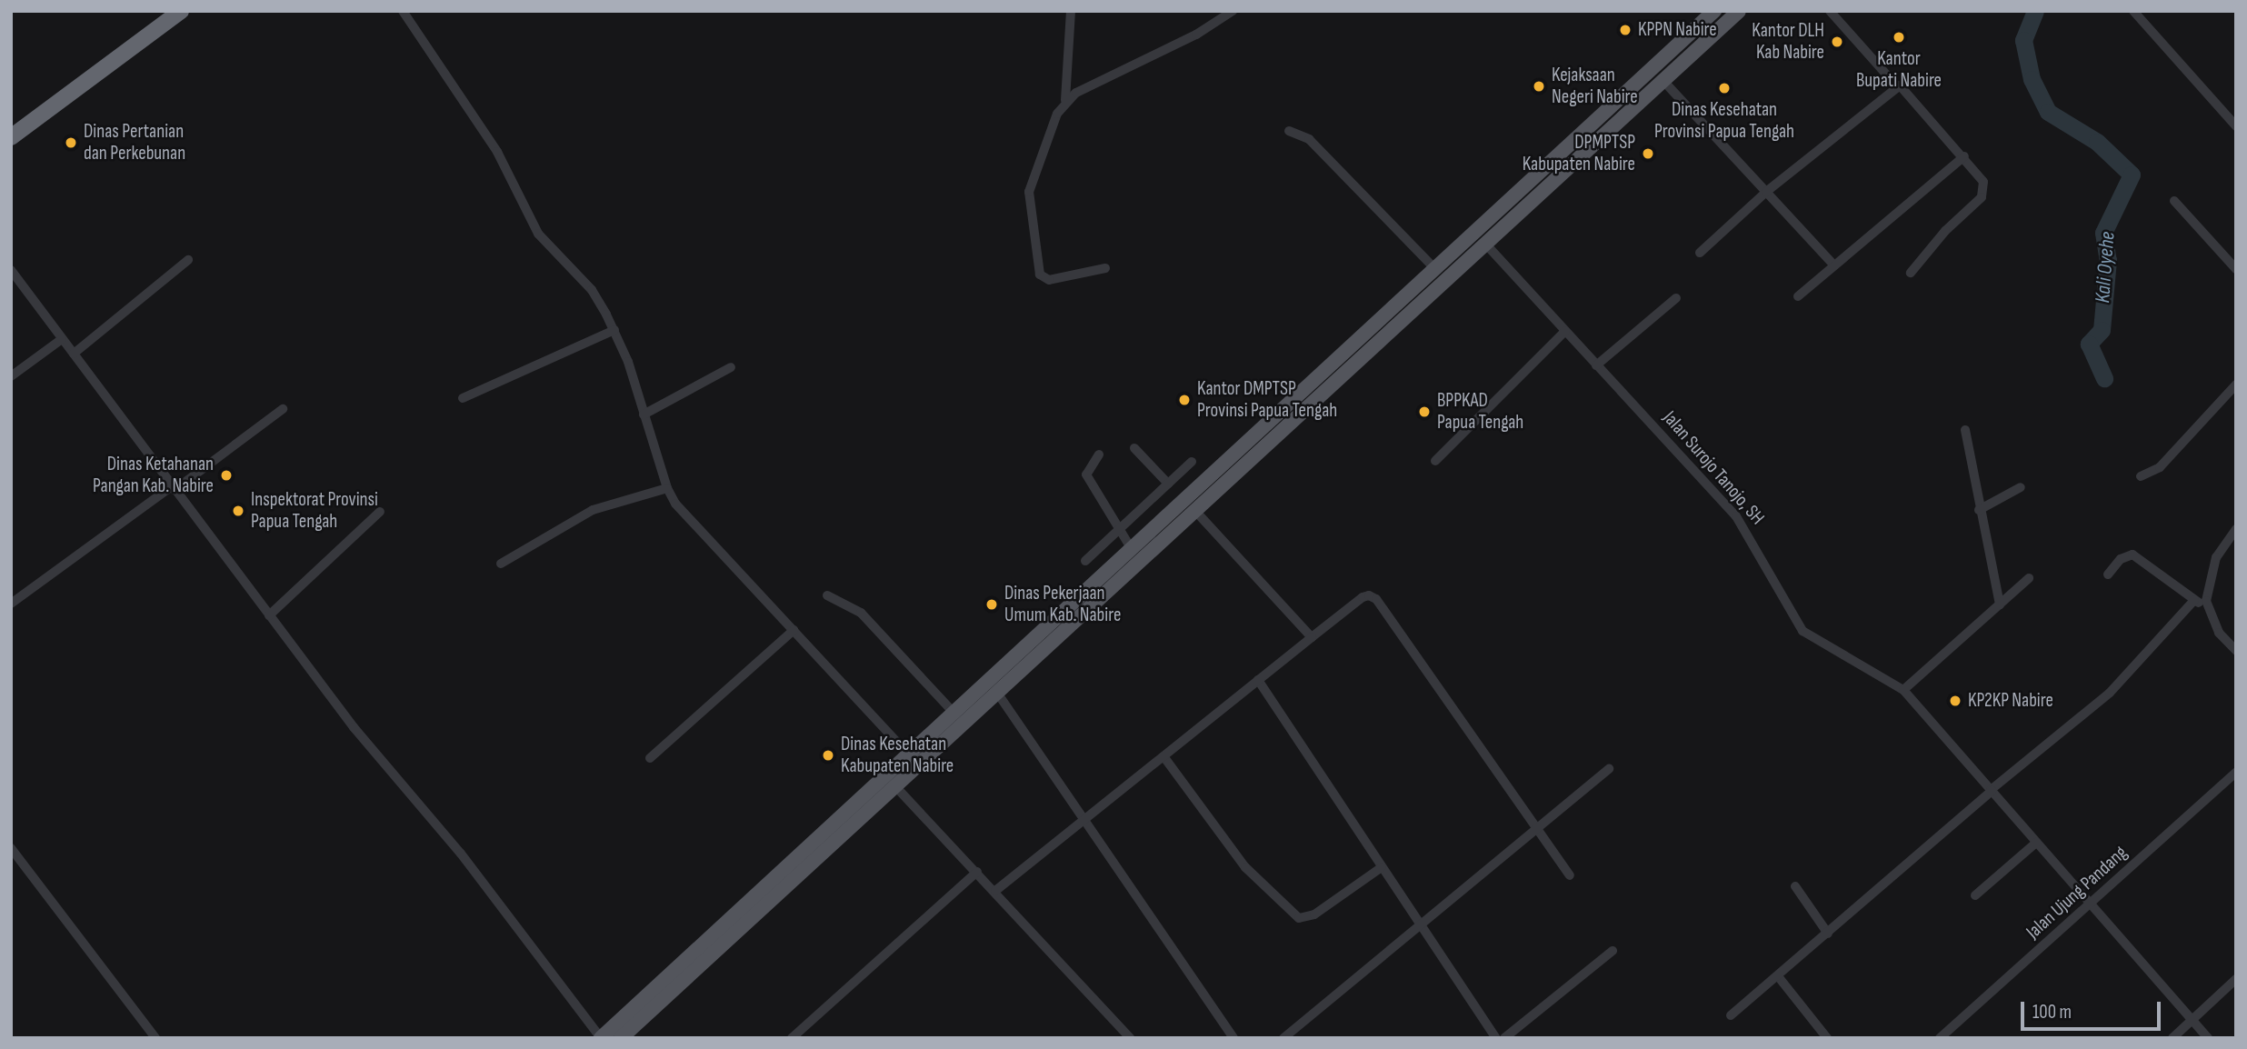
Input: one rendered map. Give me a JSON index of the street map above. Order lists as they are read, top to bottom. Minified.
{"streets":{"street":["Jalan Surojo Tanojo, SH","Jalan Ujung Pandang"]},"crossings":[["Jalan Surojo Tanojo, SH","Jalan Ujung Pandang"]],"water":["Kali Oyehe"],"places":["KPPN Nabire","Kantor Bupati Nabire","Kantor DLH Kab Nabire","Kejaksaan Negeri Nabire","Dinas Kesehatan Provinsi Papua Tengah","Dinas Pertanian dan Perkebunan","DPMPTSP Kabupaten Nabire","Kantor DMPTSP Provinsi Papua Tengah","BPPKAD Papua Tengah","Dinas Ketahanan Pangan Kab. Nabire","Inspektorat Provinsi Papua Tengah","Dinas Pekerjaan Umum Kab. Nabire","KP2KP Nabire","Dinas Kesehatan Kabupaten Nabire"],"scale_bar":"100 m"}
